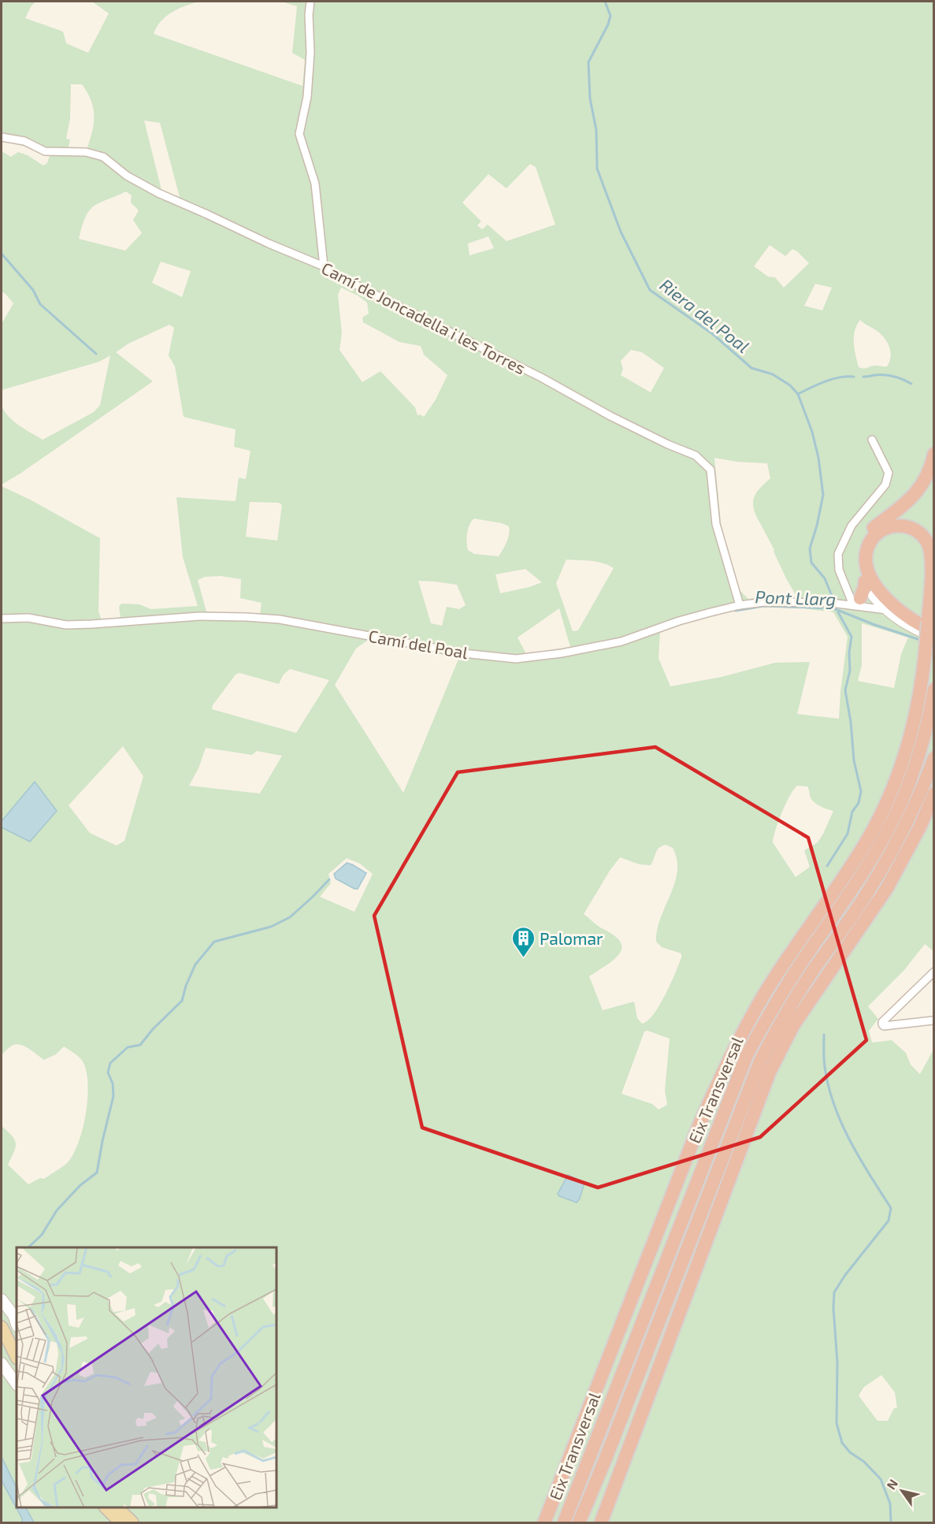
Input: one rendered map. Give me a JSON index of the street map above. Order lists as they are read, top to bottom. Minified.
{"streets":{"highway":["Eix Transversal"],"street":["Camí de Joncadella i les Torres","Camí del Poal"]},"crossings":[["Camí de Joncadella i les Torres","Camí del Poal"]],"water":["Riera del Poal","Pont Llarg"],"places":{"building":["Palomar"]},"north":"top left"}
